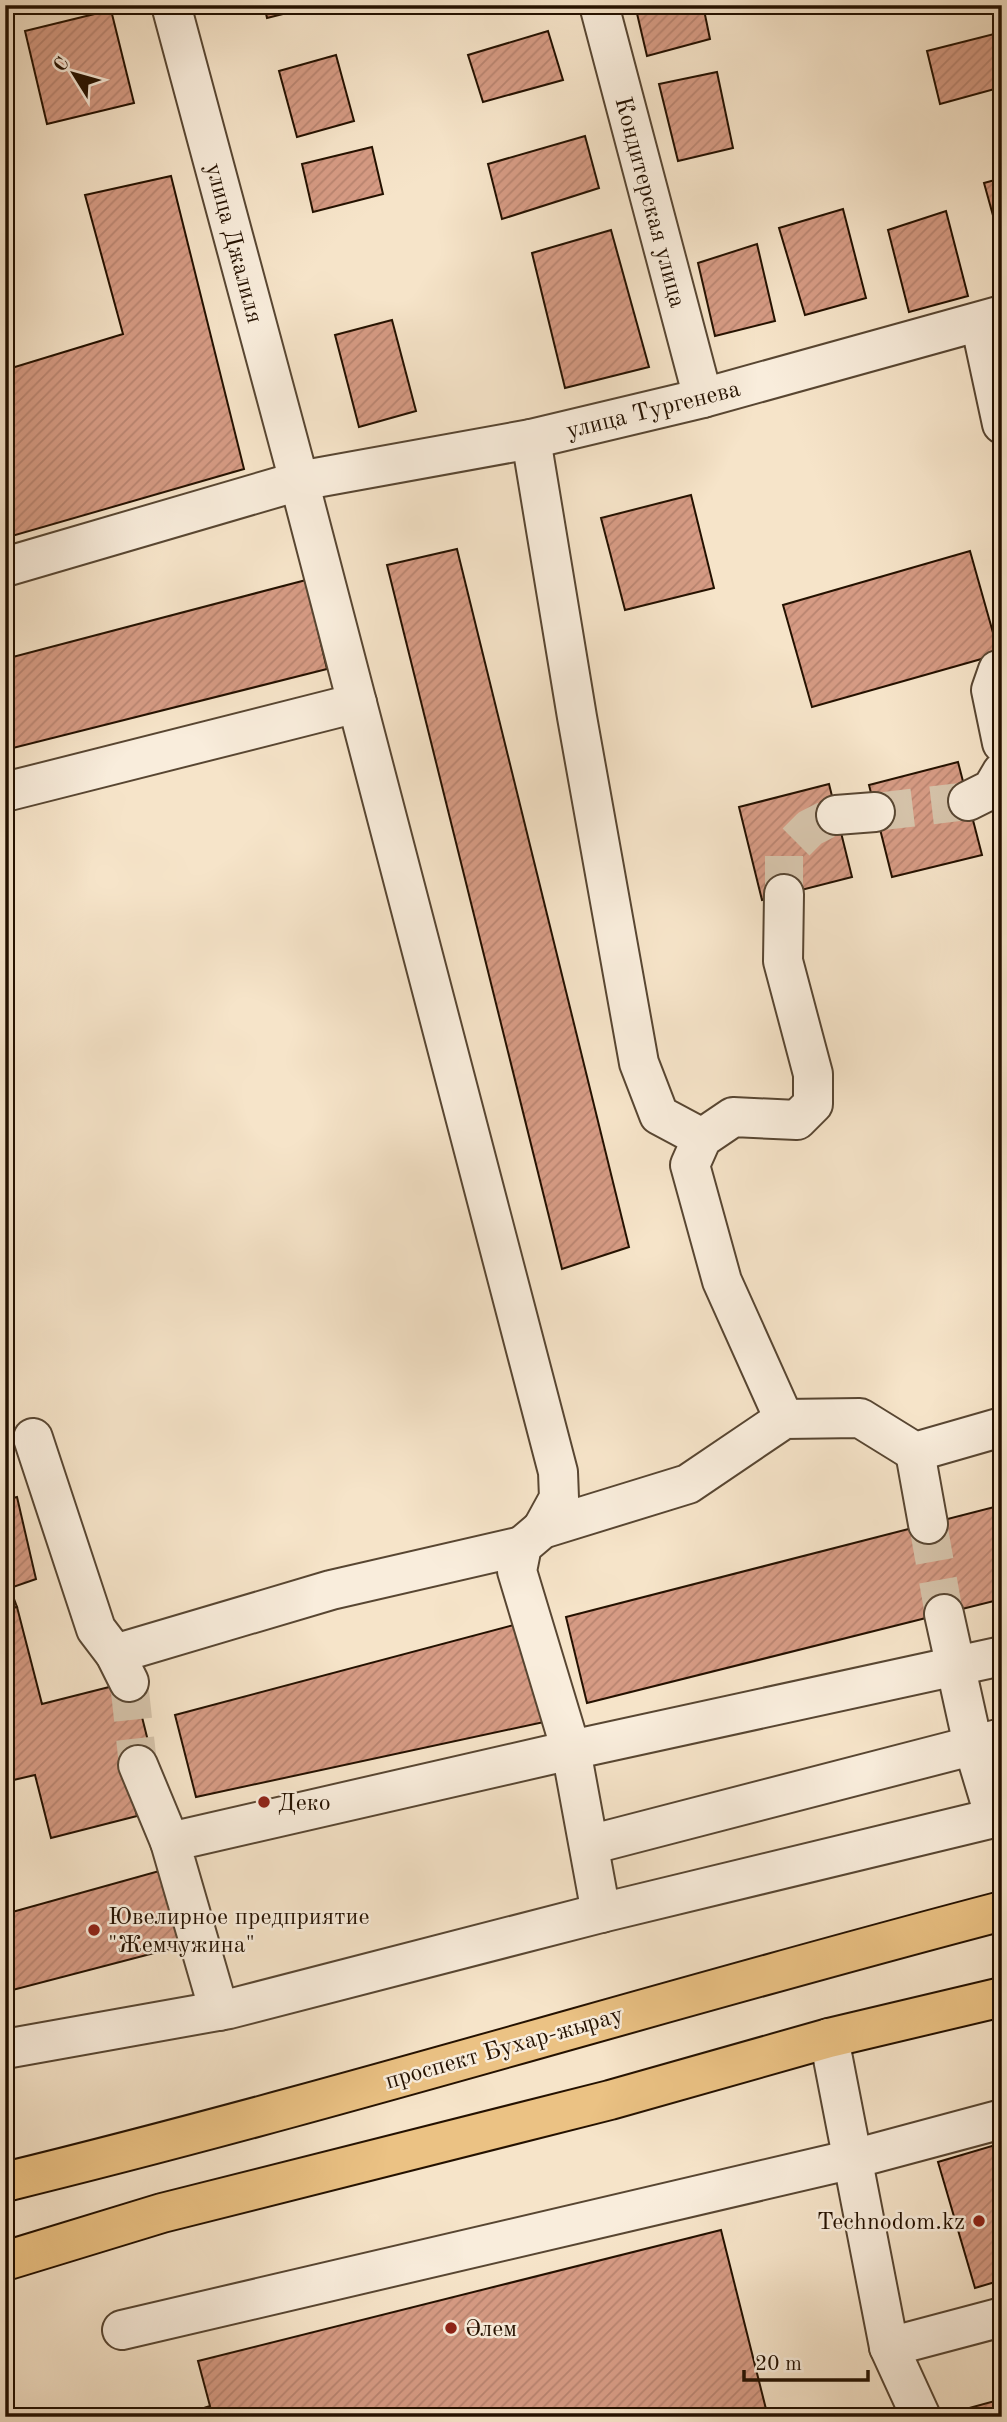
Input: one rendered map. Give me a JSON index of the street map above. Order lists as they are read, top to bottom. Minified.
{"streets":{"main road":["проспект Бухар-жырау"],"street":["Кондитерская улица","улица Джалиля","улица Тургенева"]},"crossings":[["Кондитерская улица","улица Тургенева"],["улица Джалиля","улица Тургенева"]],"places":["Деко","Ювелирное предприятие \"Жемчужина\"","Technodom.kz","Әлем"],"scale_bar":"20 m","north":"top left"}
